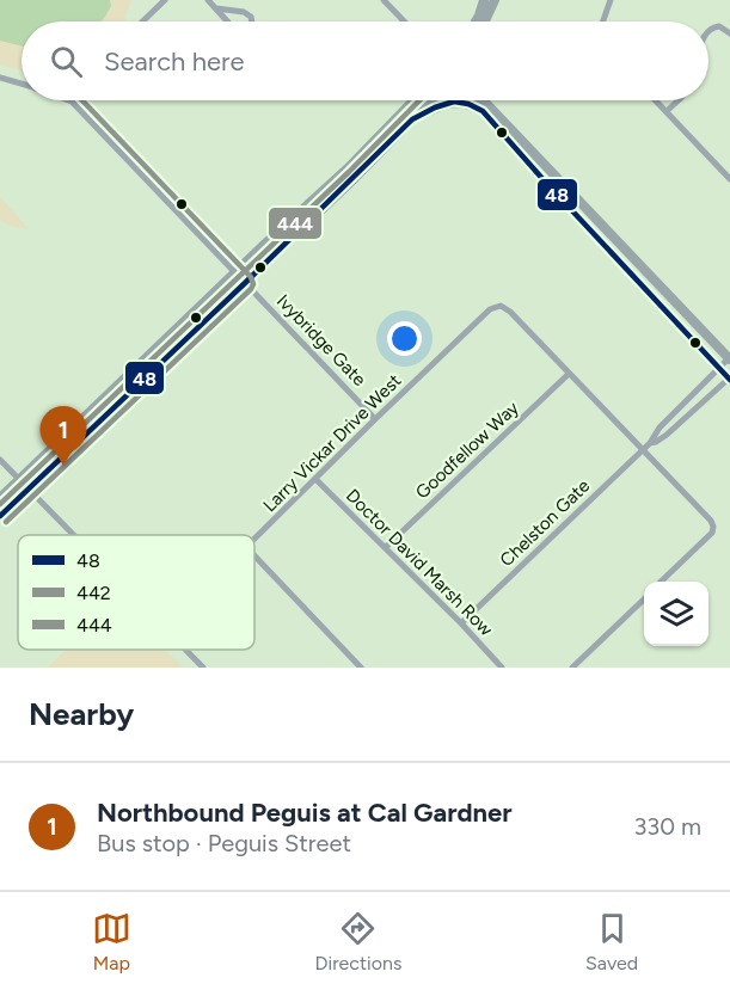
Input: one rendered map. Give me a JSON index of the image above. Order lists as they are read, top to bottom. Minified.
{"streets":{"street":["Ivybridge Gate","Larry Vickar Drive West","Goodfellow Way","Chelston Gate","Doctor David Marsh Row"]},"crossings":[["Ivybridge Gate","Larry Vickar Drive West"],["Larry Vickar Drive West","Goodfellow Way"],["Larry Vickar Drive West","Chelston Gate"],["Larry Vickar Drive West","Doctor David Marsh Row"],["Goodfellow Way","Doctor David Marsh Row"],["Chelston Gate","Doctor David Marsh Row"]],"lines":["transit line 442","transit line 444","transit line 48"],"legend":["48","442","444"],"page":{"search":"Search here","pins":"1","heading":"Nearby","list":[{"mark":"1","name":"Northbound Peguis at Cal Gardner","note":"Bus stop · Peguis Street","value":"330 m"}],"nav":["Map","Directions","Saved"]}}
